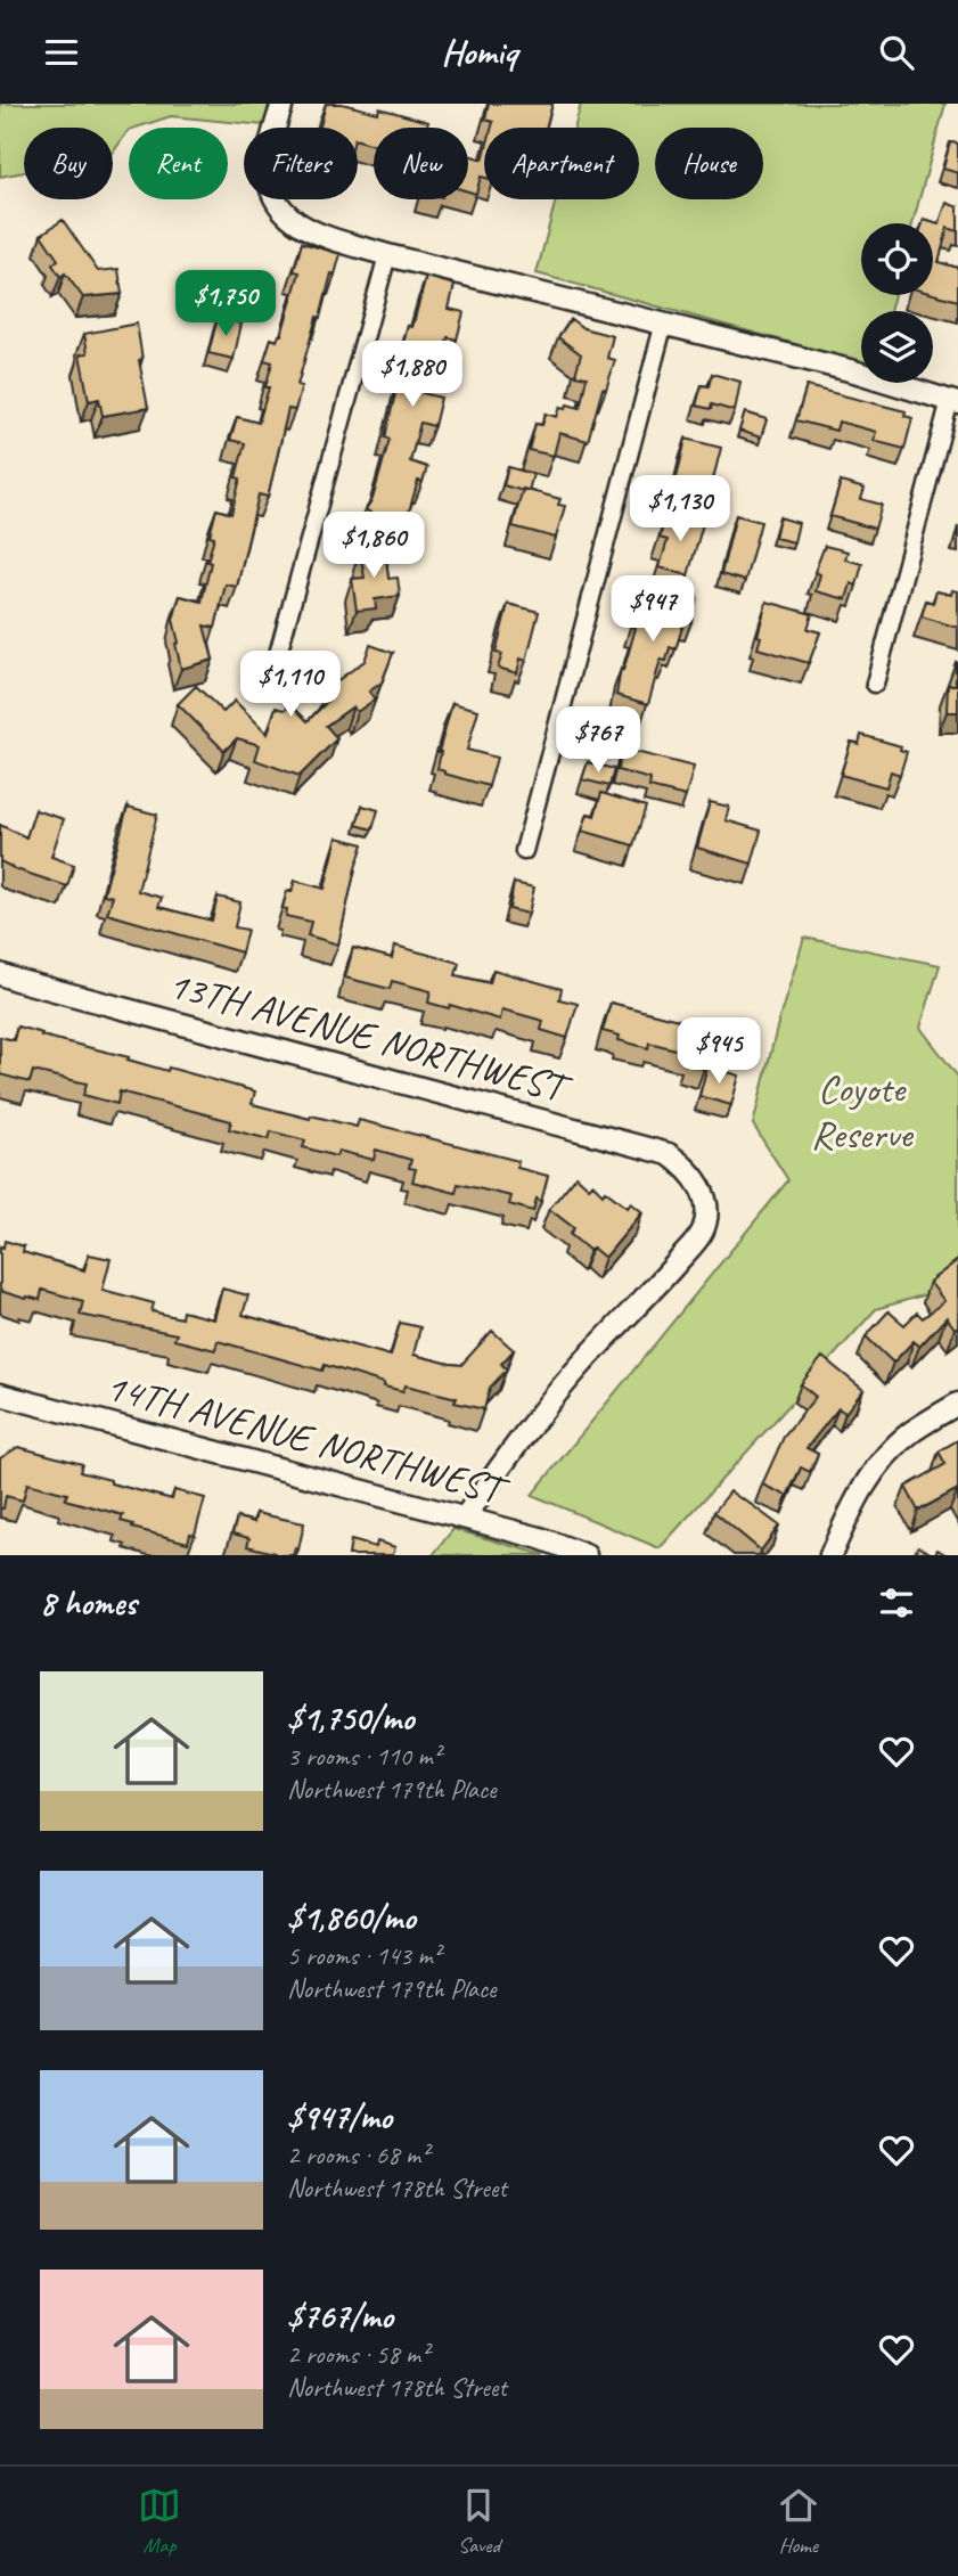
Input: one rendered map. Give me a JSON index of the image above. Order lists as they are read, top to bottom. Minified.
{"streets":{"street":["13TH AVENUE NORTHWEST","14TH AVENUE NORTHWEST"]},"crossings":[["13TH AVENUE NORTHWEST","14TH AVENUE NORTHWEST"]],"parks":["Coyote Reserve"],"page":{"header":"Homiq","chip":["Buy","Rent","Filters","New","Apartment","House"],"price":["$1,750","$1,880","$1,130","$1,860","$947","$1,110","$767","$945"],"heading":"8 homes","list":[{"name":"$1,750/mo","note":"3 rooms · 110 m² · Northwest 179th Place"},{"name":"$1,860/mo","note":"5 rooms · 143 m² · Northwest 179th Place"},{"name":"$947/mo","note":"2 rooms · 68 m² · Northwest 178th Street"},{"name":"$767/mo","note":"2 rooms · 58 m² · Northwest 178th Street"}],"tabs":["Map","Saved","Home"]}}
